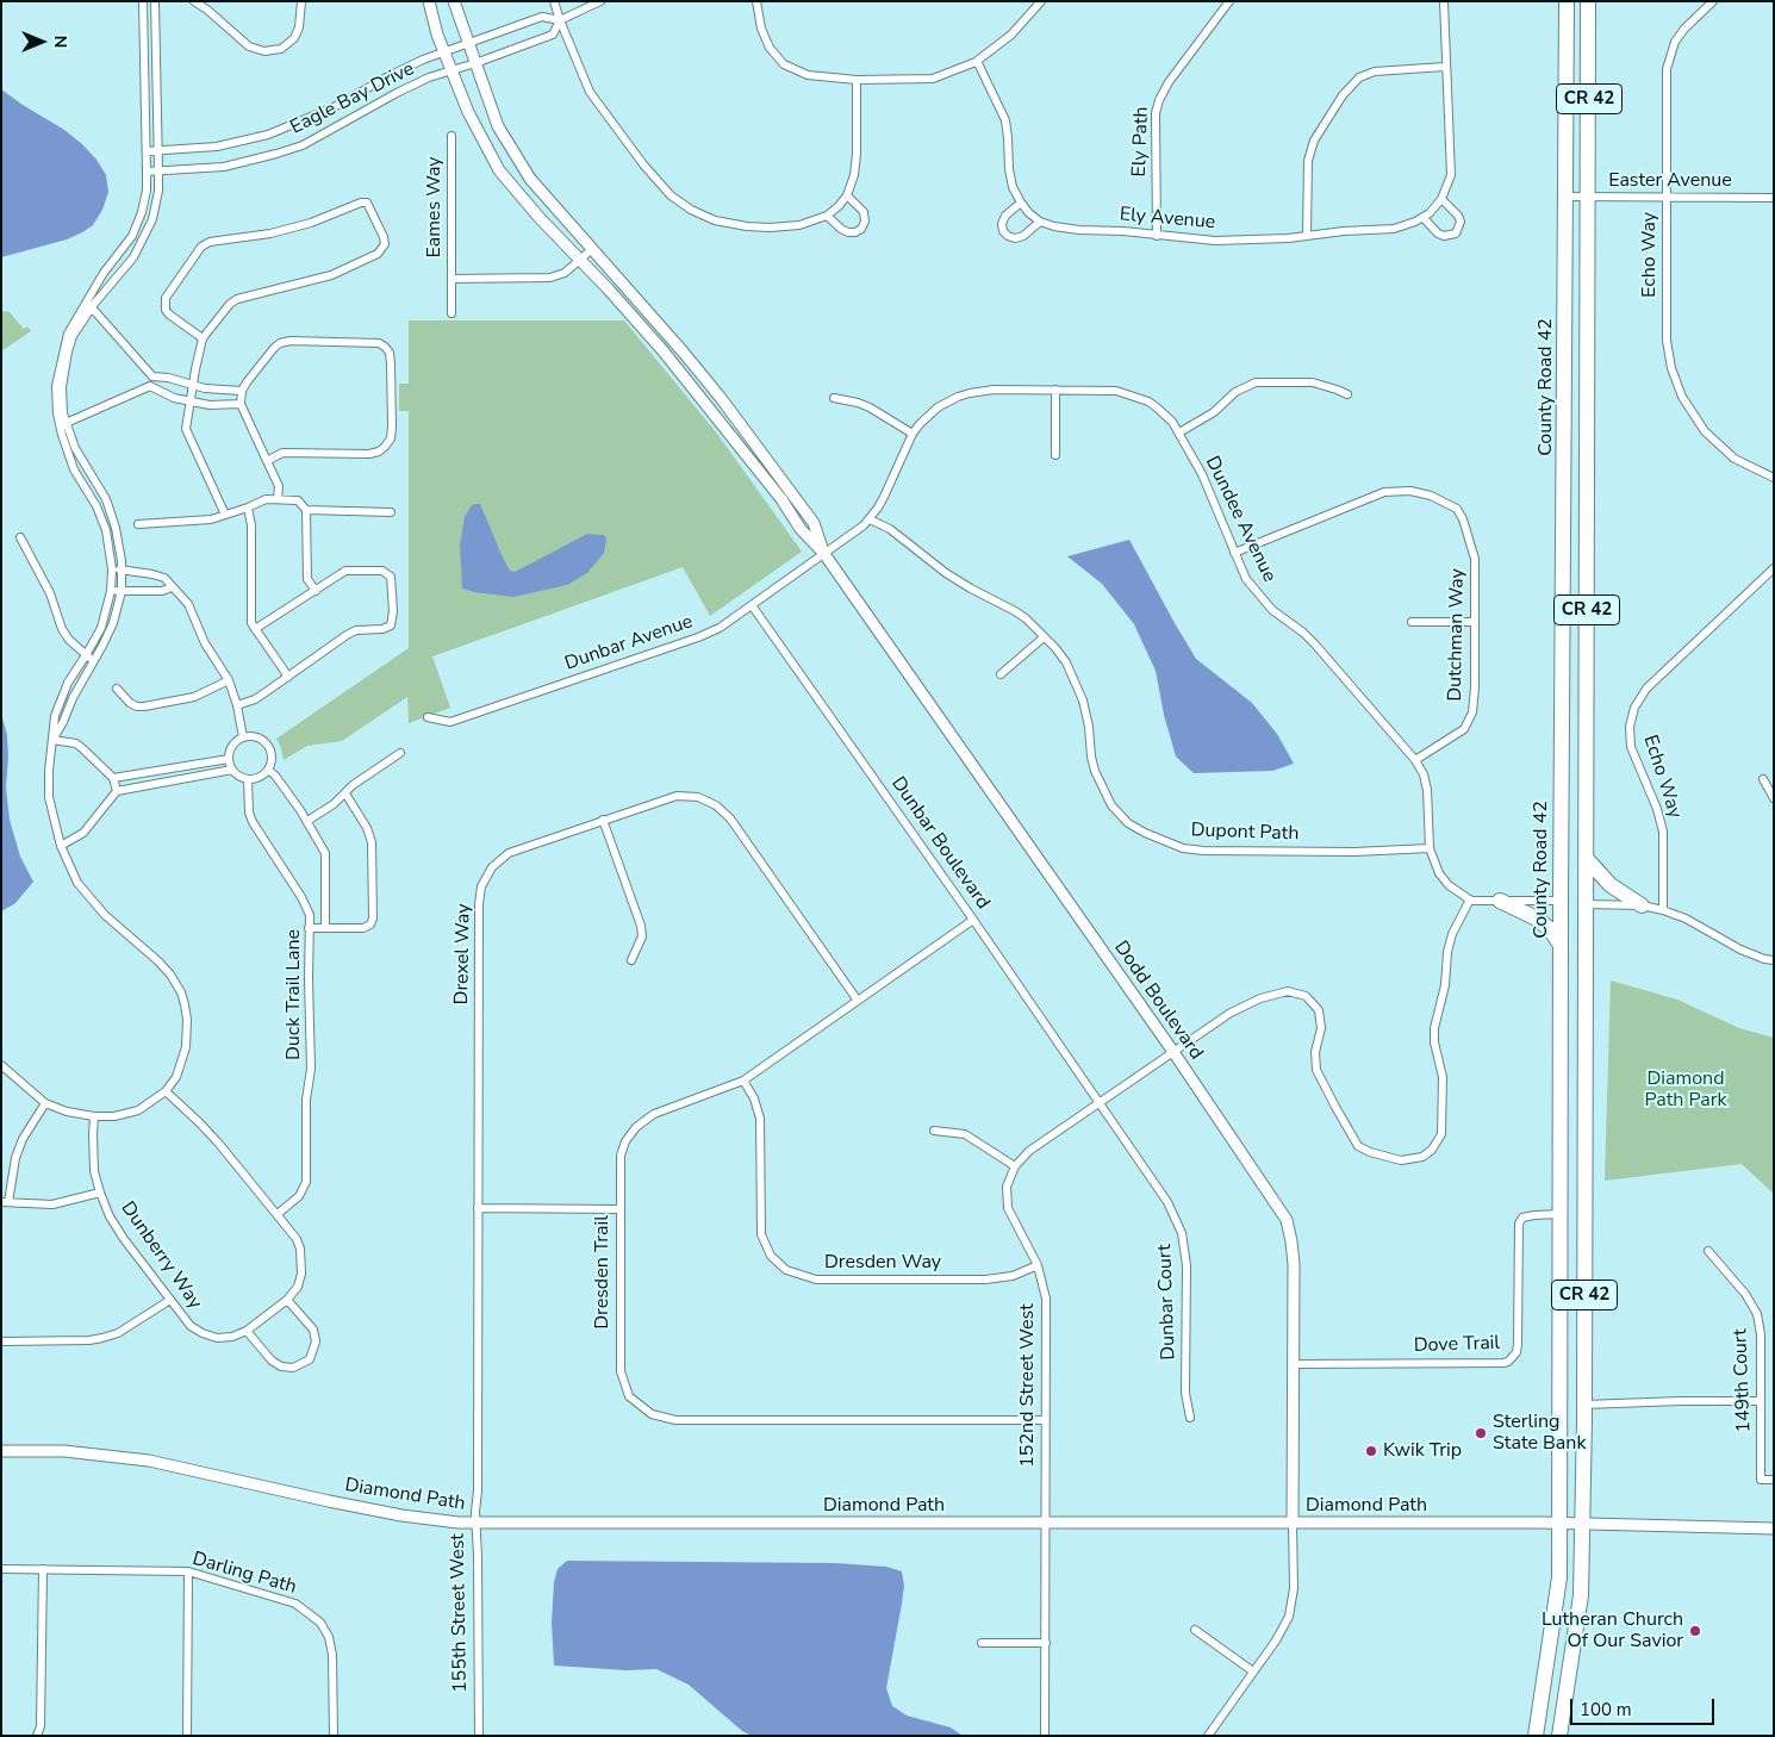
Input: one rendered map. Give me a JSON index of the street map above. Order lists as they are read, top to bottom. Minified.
{"streets":{"highway":["CR 42","County Road 42"],"street":["Eagle Bay Drive","Ely Path","Easter Avenue","Eames Way","Ely Avenue","Echo Way","Dundee Avenue","Dutchman Way","Dunbar Avenue","Dupont Path","Dunbar Boulevard","Drexel Way","Duck Trail Lane","Dodd Boulevard","Dunberry Way","Dresden Way","Dresden Trail","Dunbar Court","Dove Trail","149th Court","152nd Street West","Diamond Path","Darling Path","155th Street West"]},"crossings":[["CR 42","Easter Avenue"],["CR 42","Diamond Path"],["Ely Path","Ely Avenue"],["Easter Avenue","Echo Way"],["Easter Avenue","County Road 42"],["County Road 42","Dove Trail"],["County Road 42","Diamond Path"],["Dundee Avenue","Dutchman Way"],["Dundee Avenue","Dunbar Avenue"],["Dundee Avenue","Dupont Path"],["Dundee Avenue","Dodd Boulevard"],["Dunbar Avenue","Dunbar Boulevard"],["Dunbar Avenue","Dodd Boulevard"],["Dunbar Boulevard","Dresden Trail"],["Dunbar Boulevard","Dunbar Court"],["Drexel Way","Dresden Trail"],["Drexel Way","155th Street West"],["Duck Trail Lane","Dunberry Way"],["Dodd Boulevard","Dove Trail"],["Dodd Boulevard","Diamond Path"],["Dresden Way","Dresden Trail"],["Dresden Way","152nd Street West"],["Dresden Trail","152nd Street West"],["152nd Street West","Diamond Path"],["Diamond Path","155th Street West"]],"parks":["Diamond Path Park"],"places":["Sterling State Bank","Kwik Trip","Lutheran Church Of Our Savior"],"scale_bar":"100 m","north":"right"}
